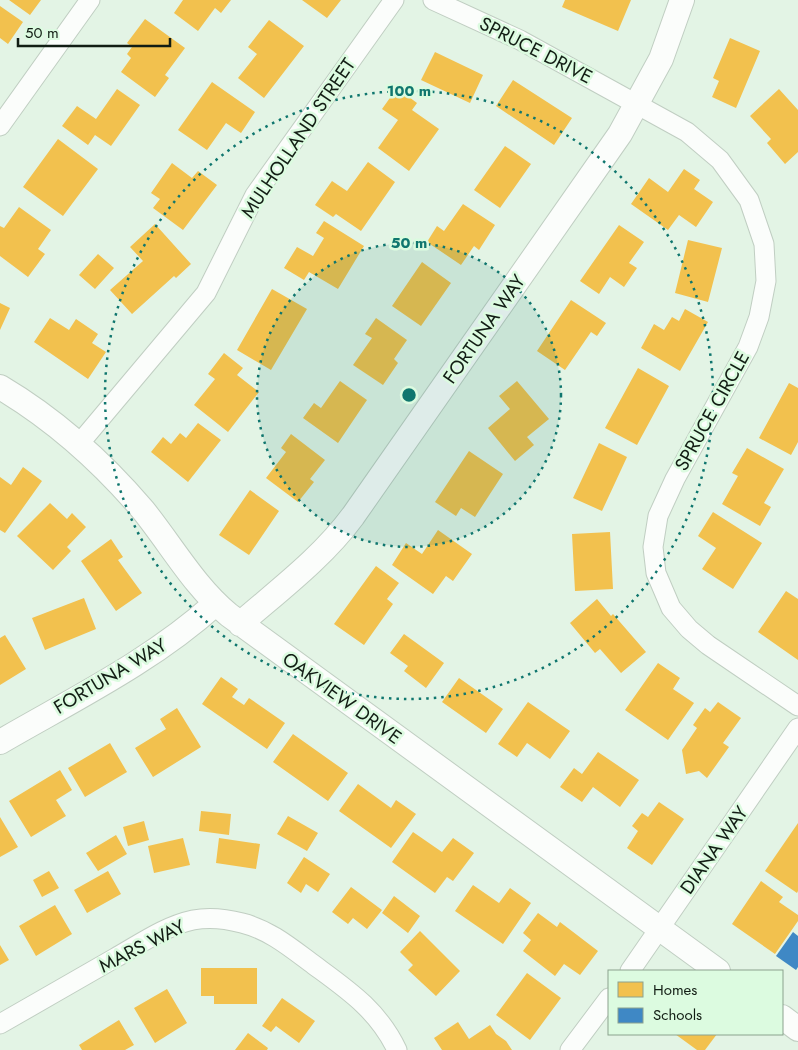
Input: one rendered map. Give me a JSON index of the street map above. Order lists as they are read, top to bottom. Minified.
{"streets":{"street":["SPRUCE DRIVE","MULHOLLAND STREET","FORTUNA WAY","SPRUCE CIRCLE","OAKVIEW DRIVE","DIANA WAY","MARS WAY"]},"crossings":[["SPRUCE DRIVE","FORTUNA WAY"],["SPRUCE DRIVE","SPRUCE CIRCLE"],["MULHOLLAND STREET","OAKVIEW DRIVE"],["FORTUNA WAY","SPRUCE CIRCLE"],["FORTUNA WAY","OAKVIEW DRIVE"],["OAKVIEW DRIVE","DIANA WAY"]],"legend":["Homes","Schools"],"scale_bar":"50 m","rings":["100 m","50 m"]}
